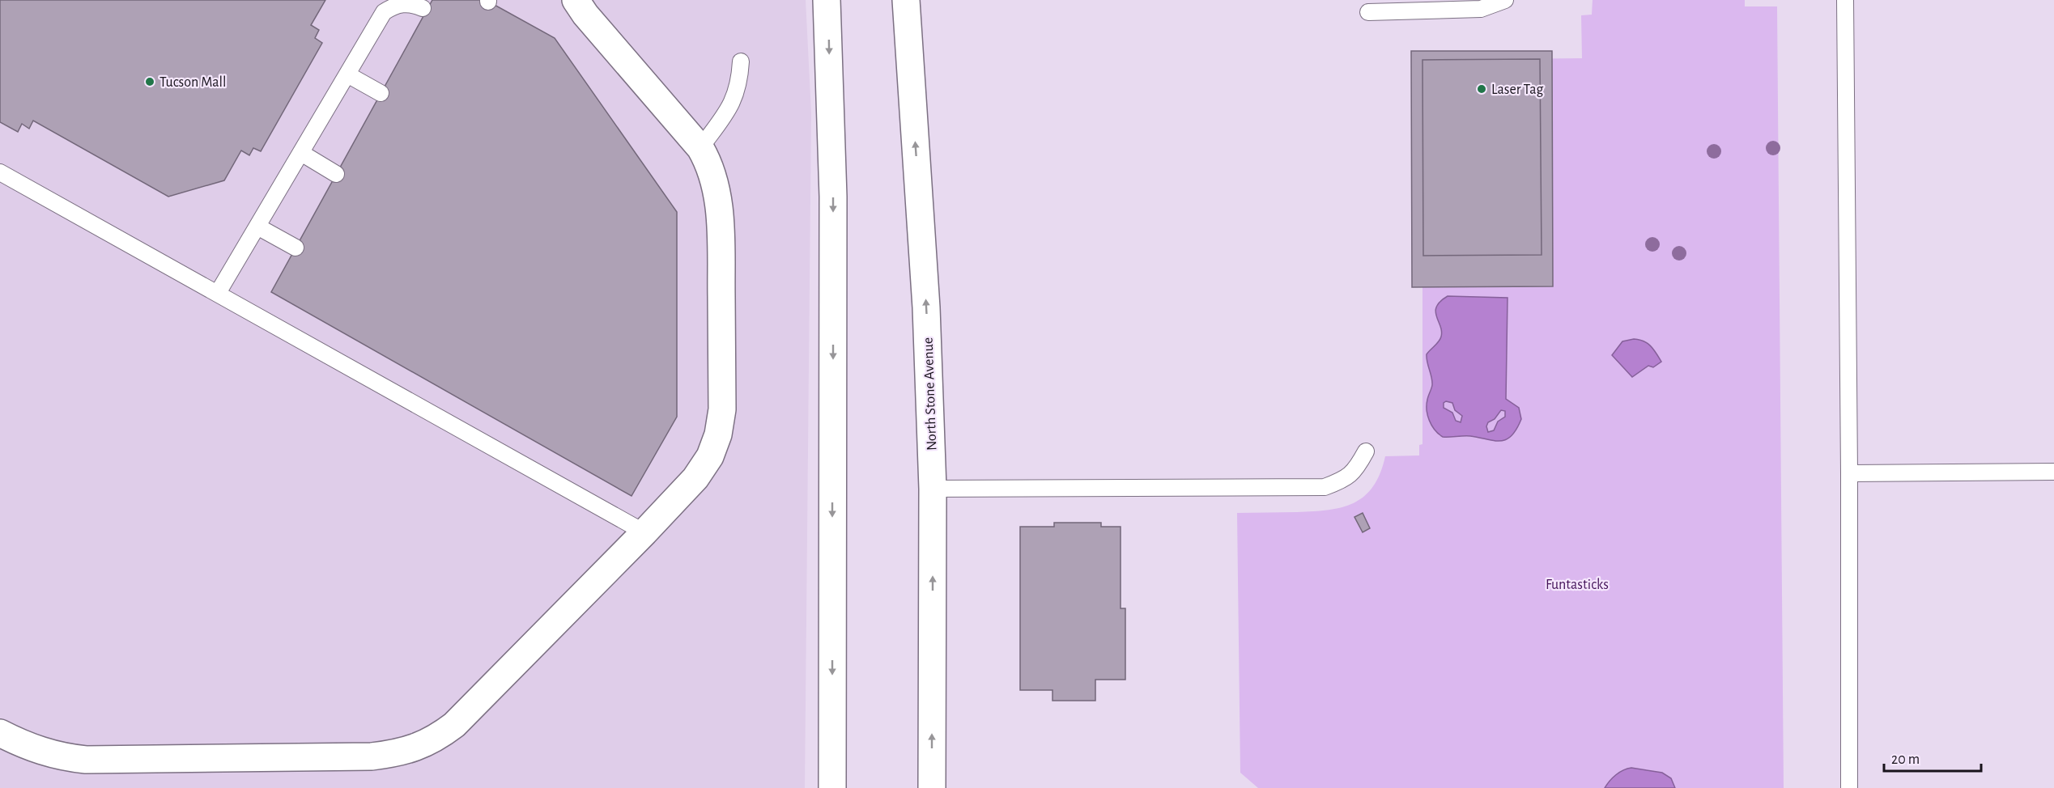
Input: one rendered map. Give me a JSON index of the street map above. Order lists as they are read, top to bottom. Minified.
{"streets":{"main road":["North Stone Avenue"]},"parks":["Funtasticks"],"places":["Tucson Mall","Laser Tag"],"scale_bar":"20 m"}
